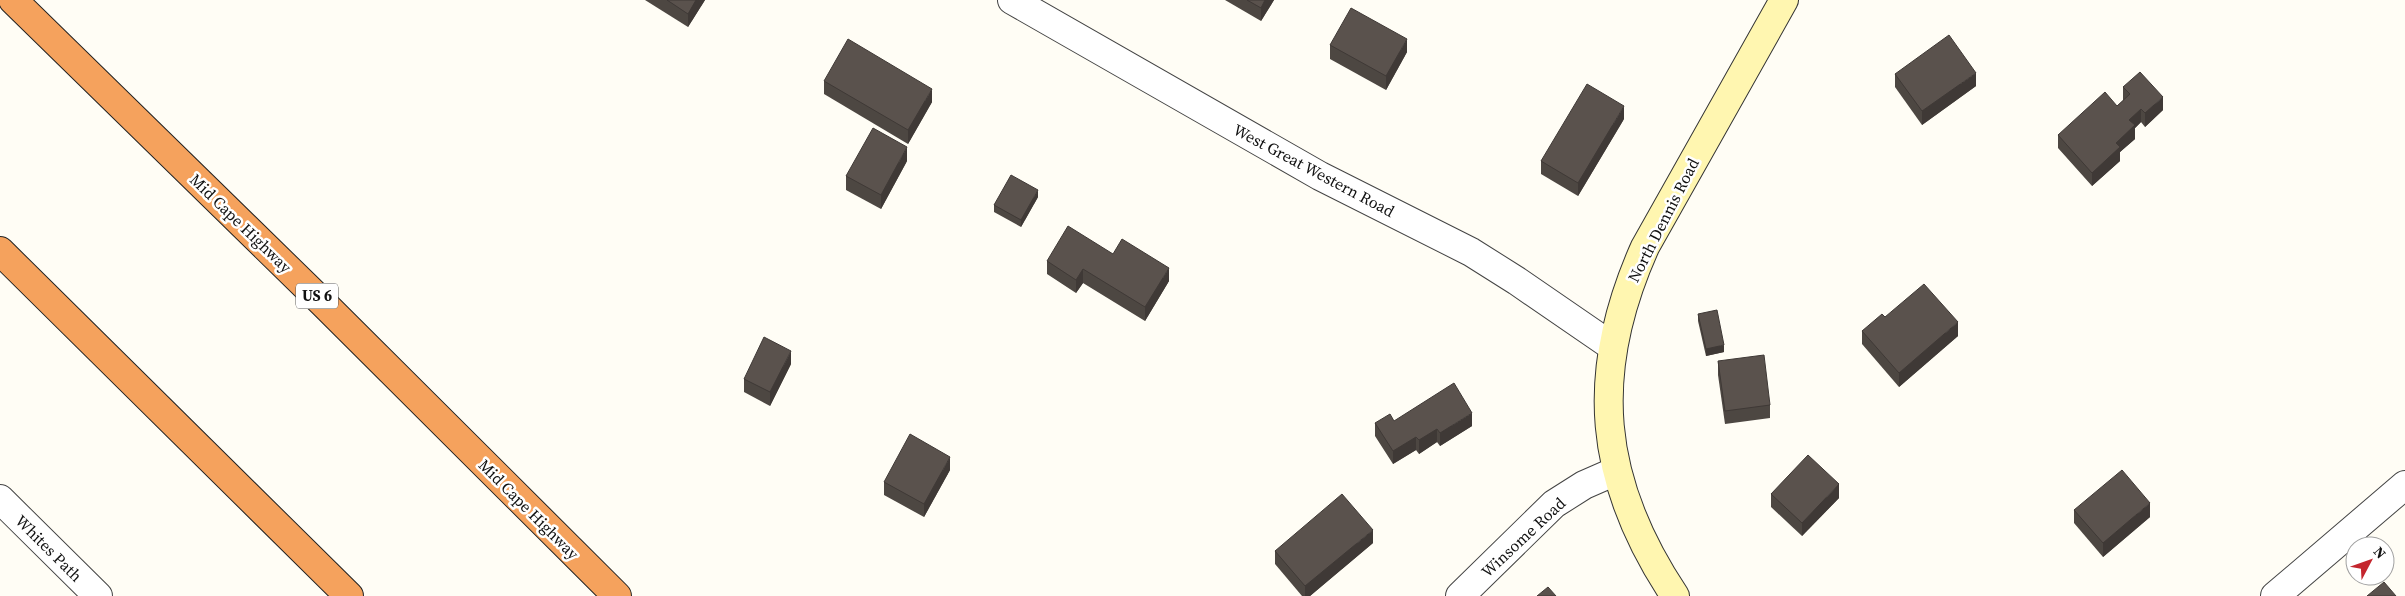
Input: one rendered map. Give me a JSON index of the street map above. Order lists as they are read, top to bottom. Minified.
{"streets":{"highway":["Mid Cape Highway","US 6"],"main road":["North Dennis Road"],"street":["West Great Western Road","Winsome Road","Whites Path"]},"crossings":[["West Great Western Road","North Dennis Road"],["North Dennis Road","Winsome Road"]],"north":"top right"}
